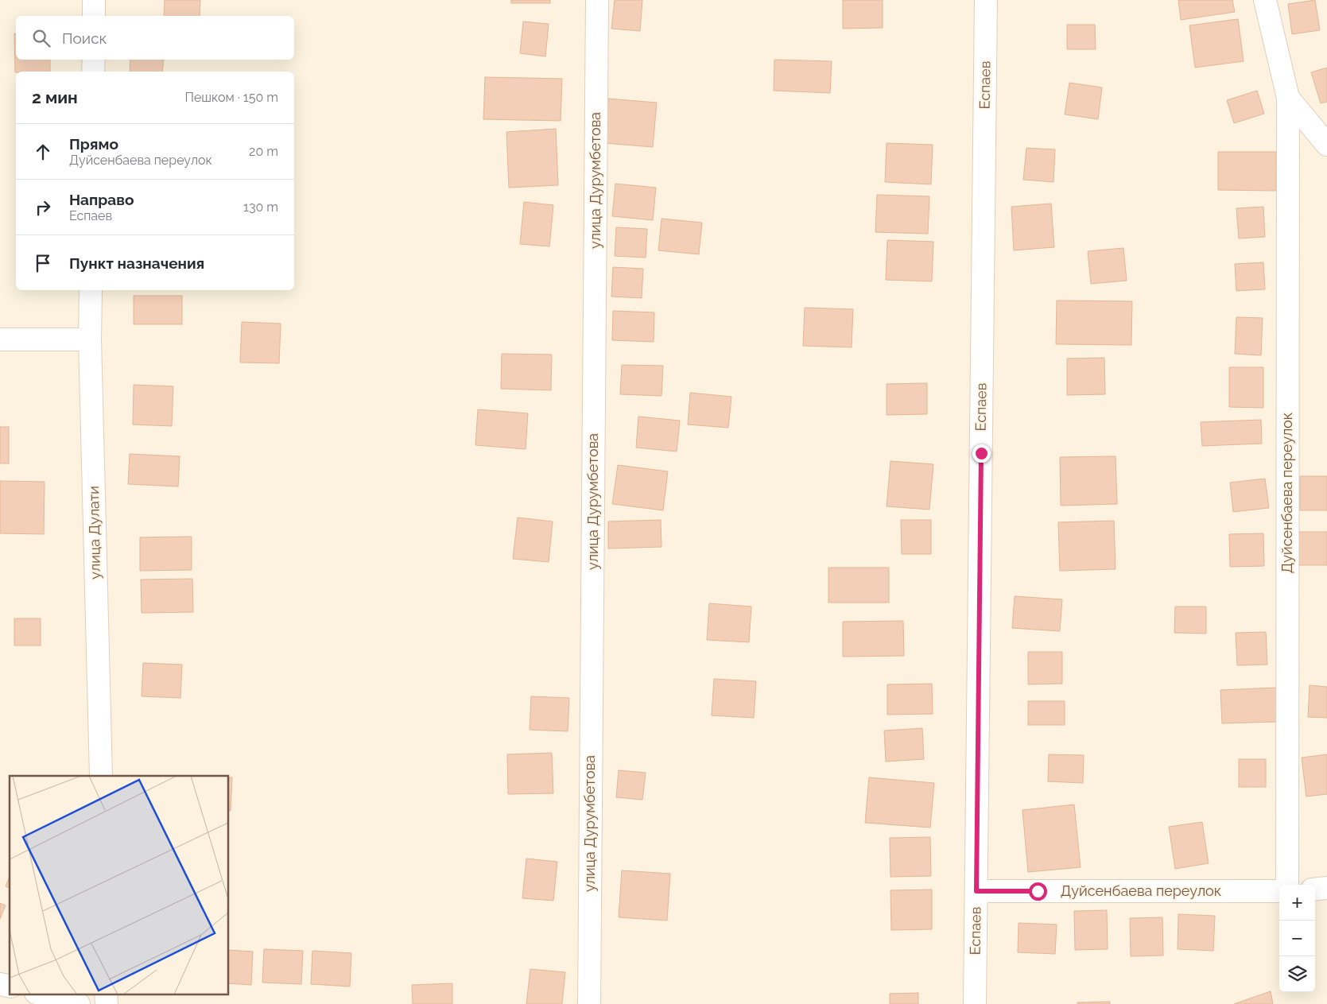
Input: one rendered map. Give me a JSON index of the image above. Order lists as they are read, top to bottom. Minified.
{"streets":{"street":["Еспаев","улица Дурумбетова","Дуйсенбаева переулок","улица Дулати"]},"crossings":[["Еспаев","Дуйсенбаева переулок"]],"page":{"search":"Поиск","heading":["2 мин","Пешком · 150 m"],"list":[["Прямо","Дуйсенбаева переулок","20 m"],["Направо","Еспаев","130 m"],"Пункт назначения"],"map_buttons":["+","−"]}}
